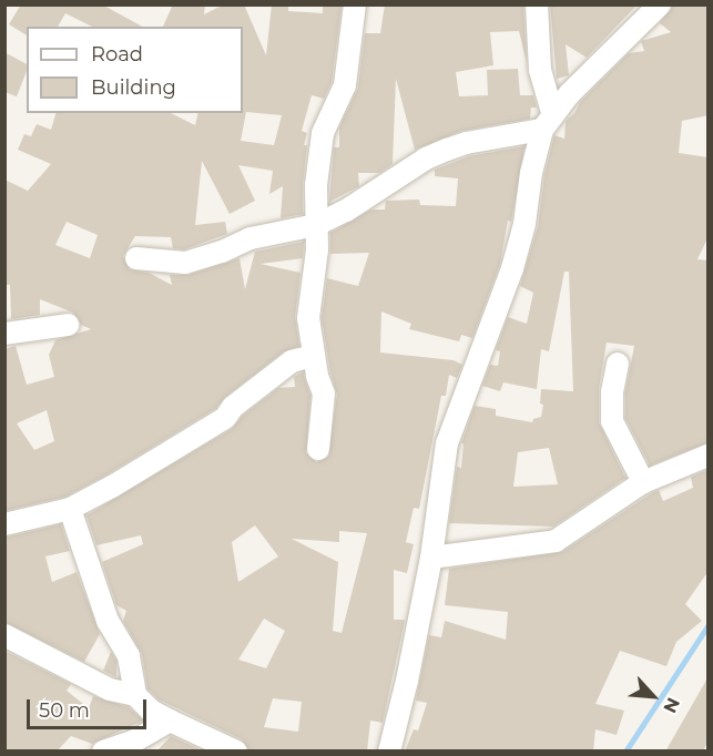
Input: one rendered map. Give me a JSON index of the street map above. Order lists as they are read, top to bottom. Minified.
{"legend":["Road","Building"],"scale_bar":"50 m","north":"bottom right"}
